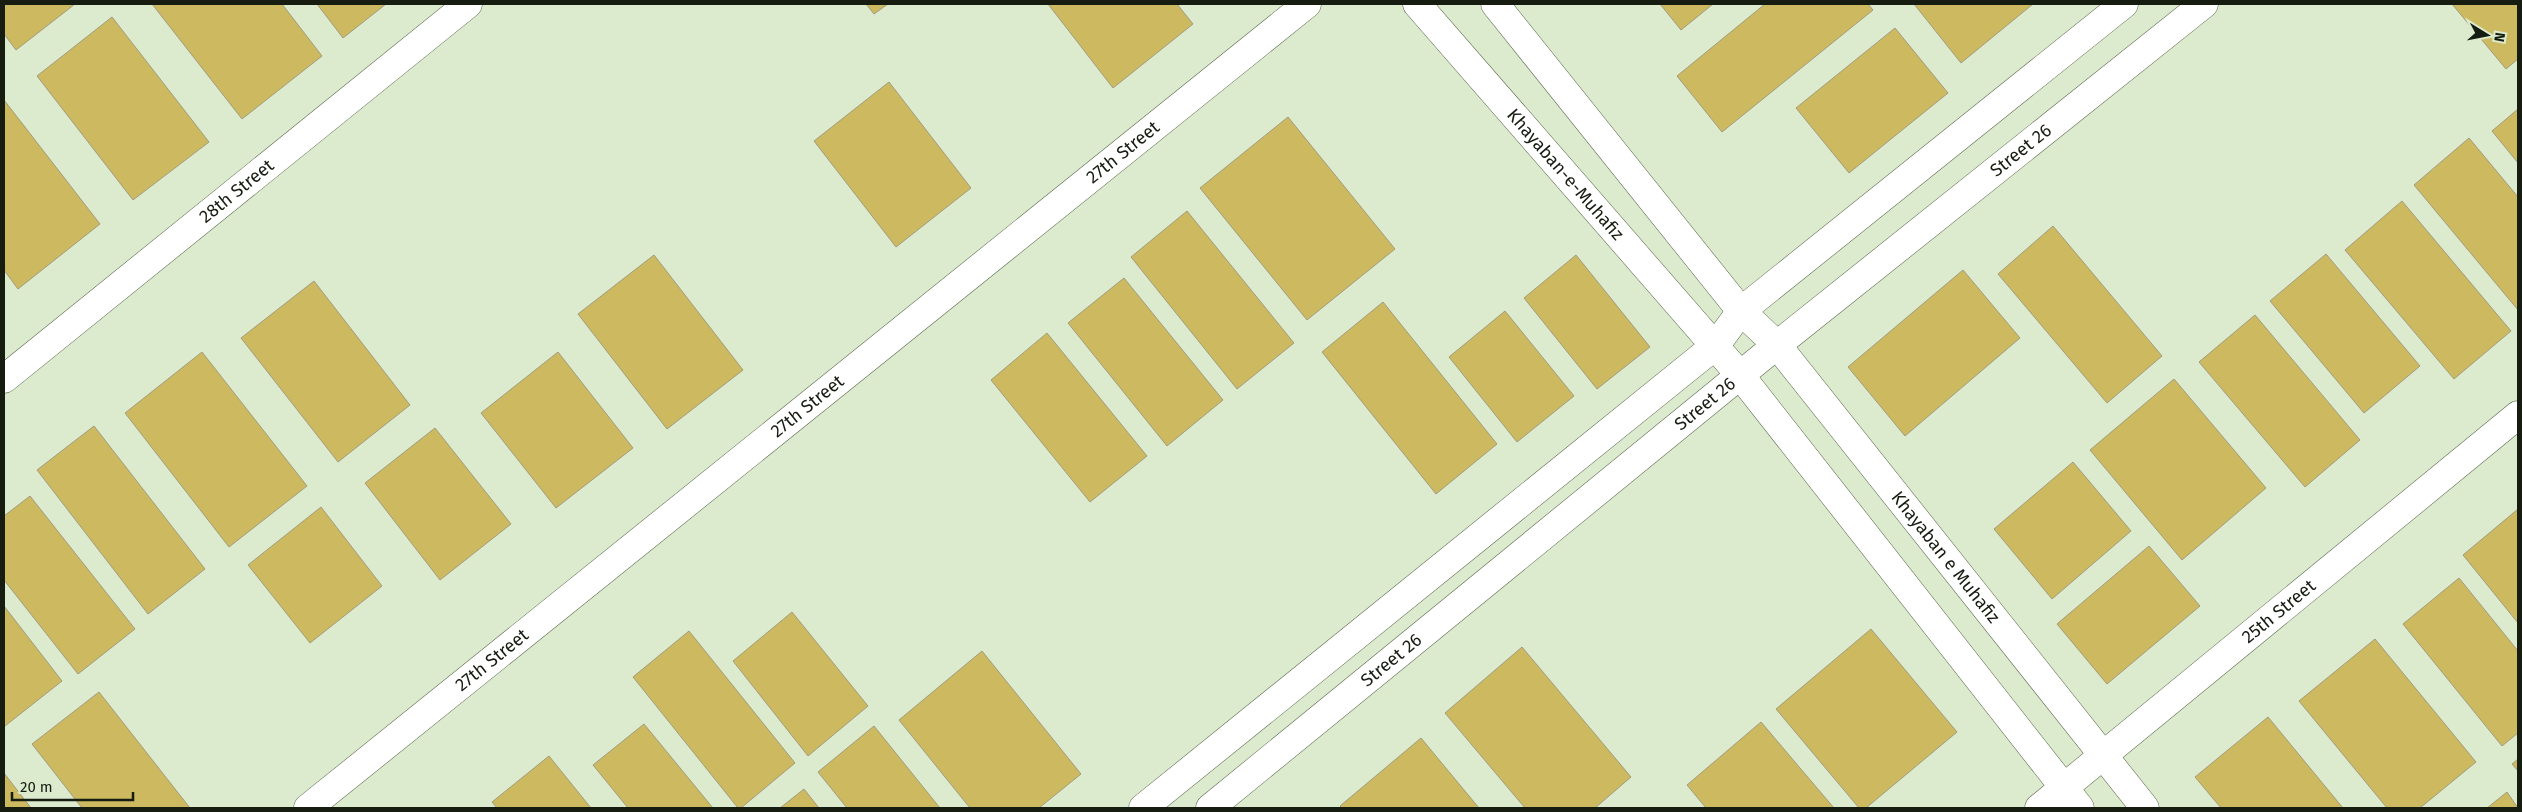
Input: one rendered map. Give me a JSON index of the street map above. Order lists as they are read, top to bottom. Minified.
{"streets":{"street":["Street 26","27th Street","Khayaban-e-Muhafiz","28th Street","Khayaban e Muhafiz","25th Street"]},"crossings":[["Street 26","Khayaban e Muhafiz"],["Khayaban e Muhafiz","25th Street"]],"scale_bar":"20 m","north":"right"}
